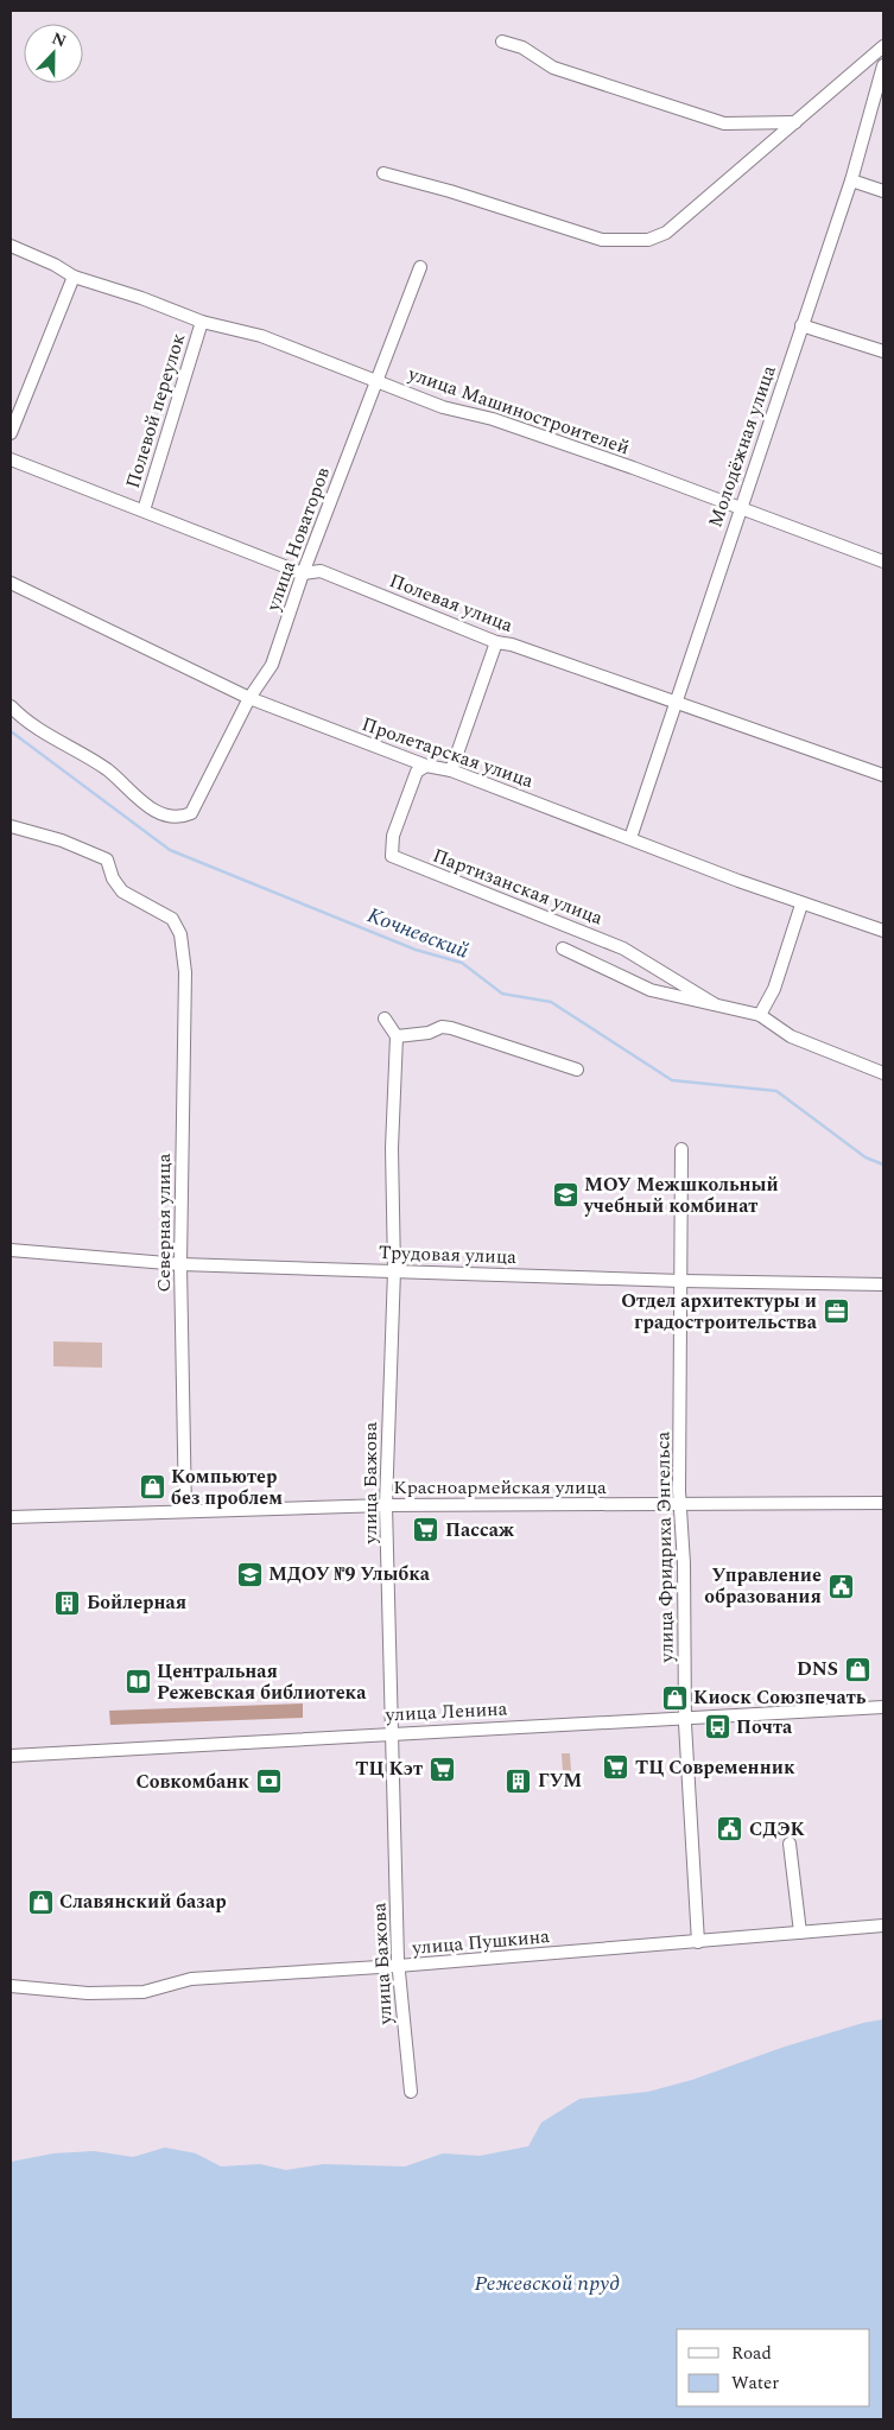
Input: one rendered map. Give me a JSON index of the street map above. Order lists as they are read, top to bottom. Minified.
{"streets":{"street":["Полевой переулок","улица Машиностроителей","Молодёжная улица","улица Новаторов","Полевая улица","Пролетарская улица","Партизанская улица","Северная улица","Трудовая улица","улица Бажова","Красноармейская улица","улица Фридриха Энгельса","улица Ленина","улица Пушкина"]},"crossings":[["Полевой переулок","улица Машиностроителей"],["Полевой переулок","Полевая улица"],["улица Машиностроителей","Молодёжная улица"],["улица Машиностроителей","улица Новаторов"],["Молодёжная улица","Полевая улица"],["Молодёжная улица","Пролетарская улица"],["улица Новаторов","Полевая улица"],["улица Новаторов","Пролетарская улица"],["Пролетарская улица","Партизанская улица"],["Северная улица","Трудовая улица"],["Северная улица","Красноармейская улица"],["Трудовая улица","улица Бажова"],["Трудовая улица","улица Фридриха Энгельса"],["улица Бажова","Красноармейская улица"],["улица Бажова","улица Ленина"],["улица Бажова","улица Пушкина"],["Красноармейская улица","улица Фридриха Энгельса"],["улица Фридриха Энгельса","улица Ленина"],["улица Фридриха Энгельса","улица Пушкина"]],"water":["Кочневский","Режевской пруд"],"places":{"school or university":["МОУ Межшкольный учебный комбинат","МДОУ №9 Улыбка"],"office":["Отдел архитектуры и градостроительства"],"shop":["Компьютер без проблем","DNS","Киоск Союзпечать","Славянский базар"],"supermarket":["Пассаж","ТЦ Современник","ТЦ Кэт"],"public building":["Управление образования","СДЭК"],"building":["Бойлерная","ГУМ"],"library":["Центральная Режевская библиотека"],"bus stop":["Почта"],"bank":["Совкомбанк"]},"legend":["Road","Water"],"north":"top"}
